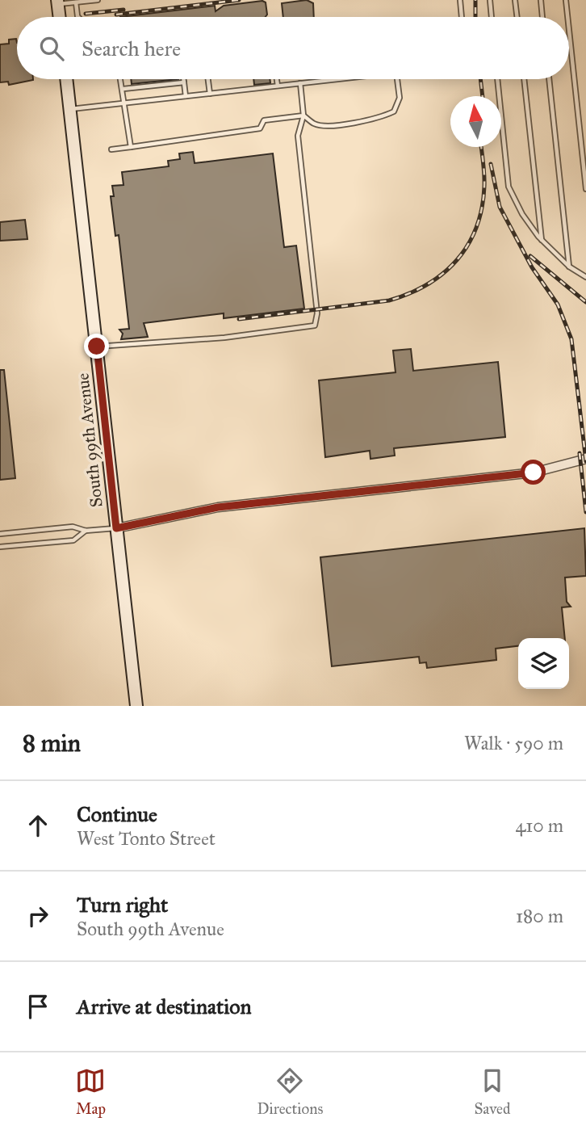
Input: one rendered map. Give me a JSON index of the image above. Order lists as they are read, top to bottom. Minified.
{"streets":{"main road":["South 99th Avenue"]},"north":"top","page":{"search":"Search here","heading":["8 min","Walk · 590 m"],"list":[["Continue","West Tonto Street","410 m"],["Turn right","South 99th Avenue","180 m"],"Arrive at destination"],"nav":["Map","Directions","Saved"]}}
